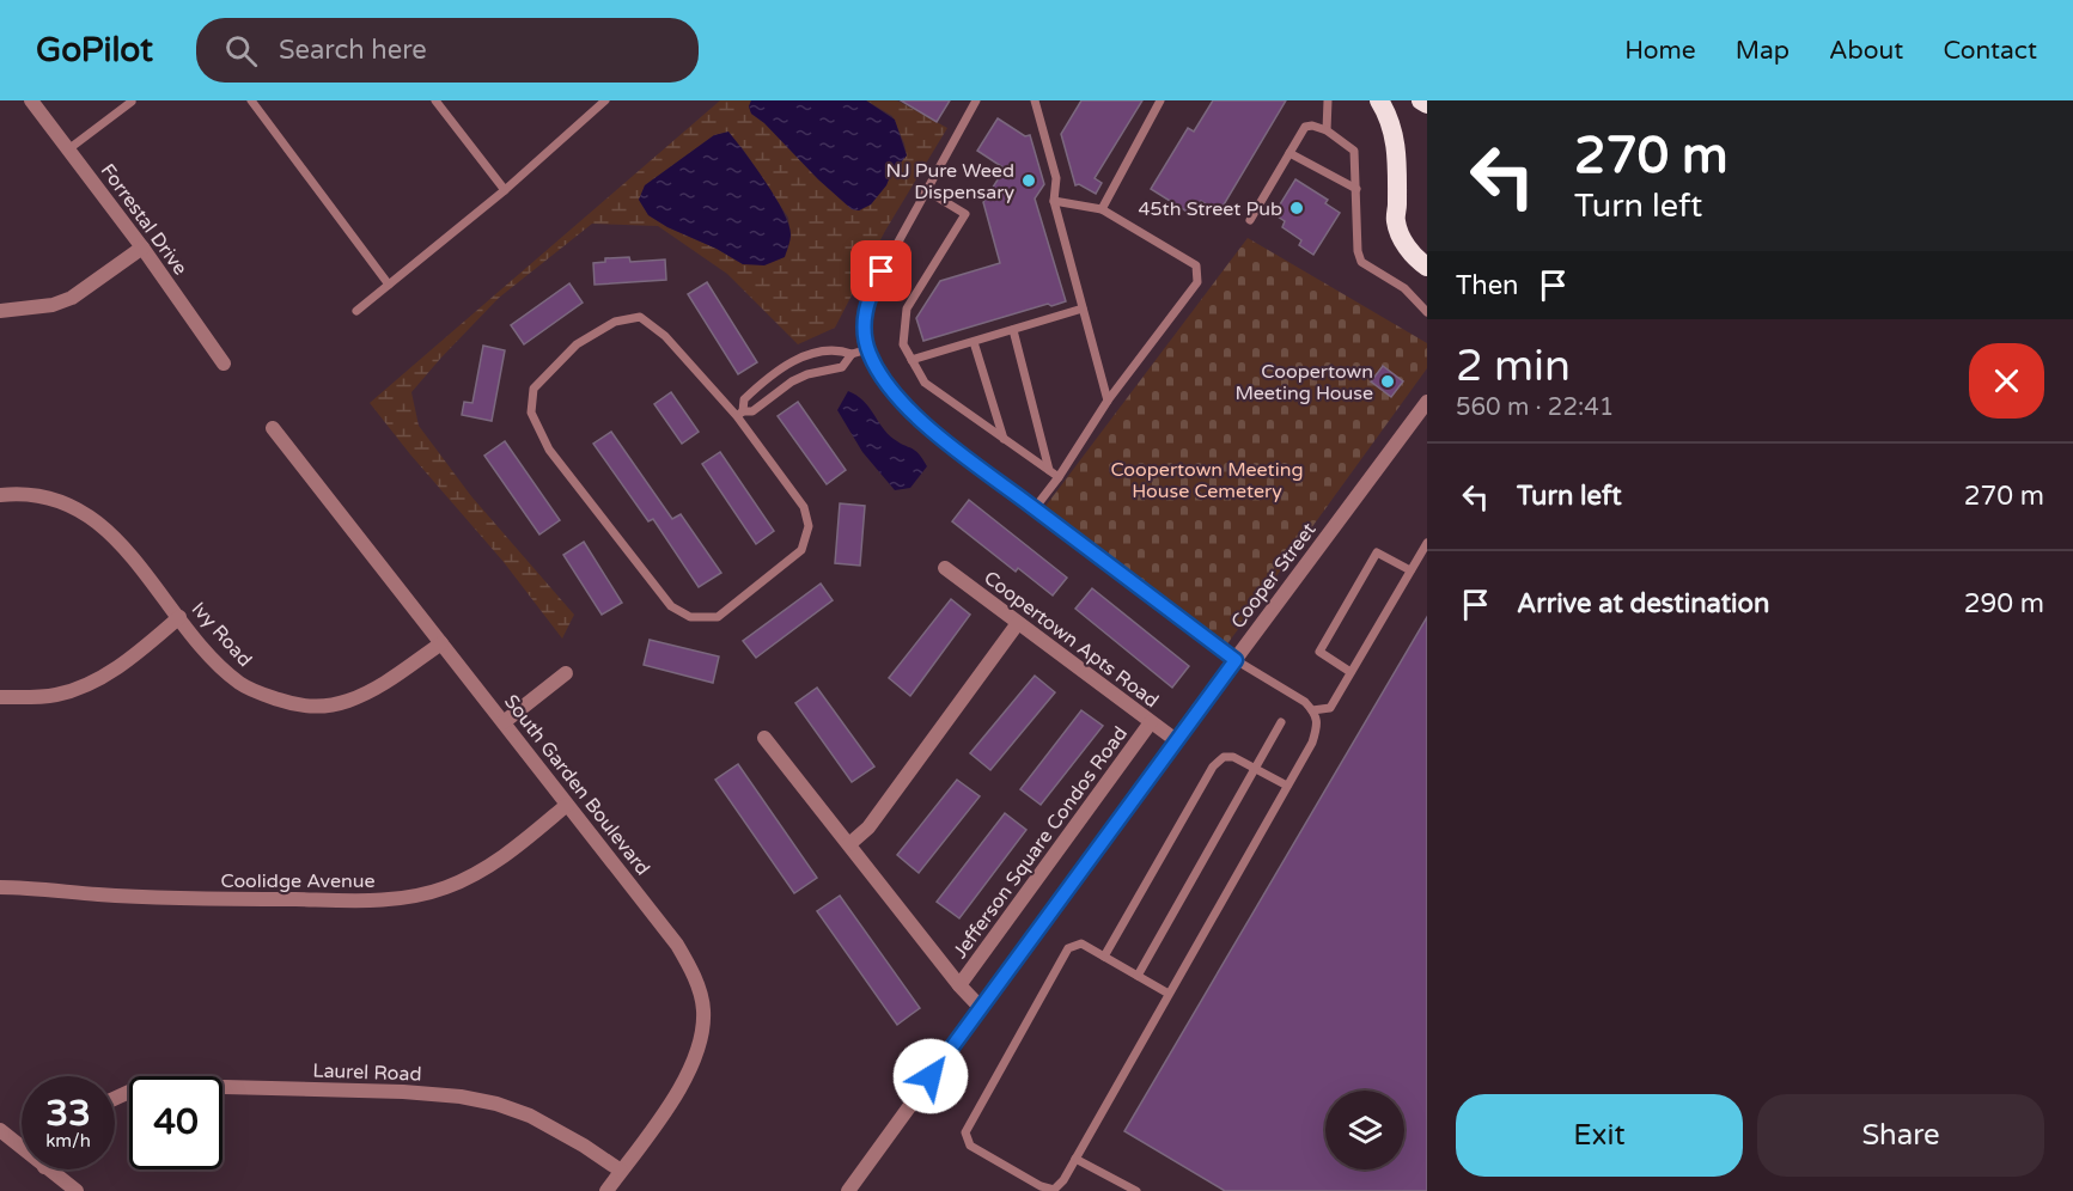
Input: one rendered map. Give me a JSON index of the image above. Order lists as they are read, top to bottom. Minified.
{"streets":{"street":["Forrestal Drive","Cooper Street","Ivy Road","Coopertown Apts Road","South Garden Boulevard","Jefferson Square Condos Road","Coolidge Avenue","Laurel Road"]},"crossings":[["Cooper Street","Coopertown Apts Road"],["Cooper Street","Jefferson Square Condos Road"],["Ivy Road","South Garden Boulevard"],["Coopertown Apts Road","Jefferson Square Condos Road"],["South Garden Boulevard","Coolidge Avenue"],["South Garden Boulevard","Laurel Road"]],"parks":["Coopertown Meeting House Cemetery"],"places":["NJ Pure Weed Dispensary","45th Street Pub","Coopertown Meeting House"],"page":{"header":"GoPilot","search":"Search here","nav":["Home","Map","About","Contact"],"turn":["270 m","Turn left"],"then":"Then","heading":["2 min","560 m · 22:41"],"list":[{"name":"Turn left","value":"270 m"},{"name":"Arrive at destination","value":"290 m"}],"speed":"33 km/h","limit":"40","buttons":["Exit","Share"]}}
